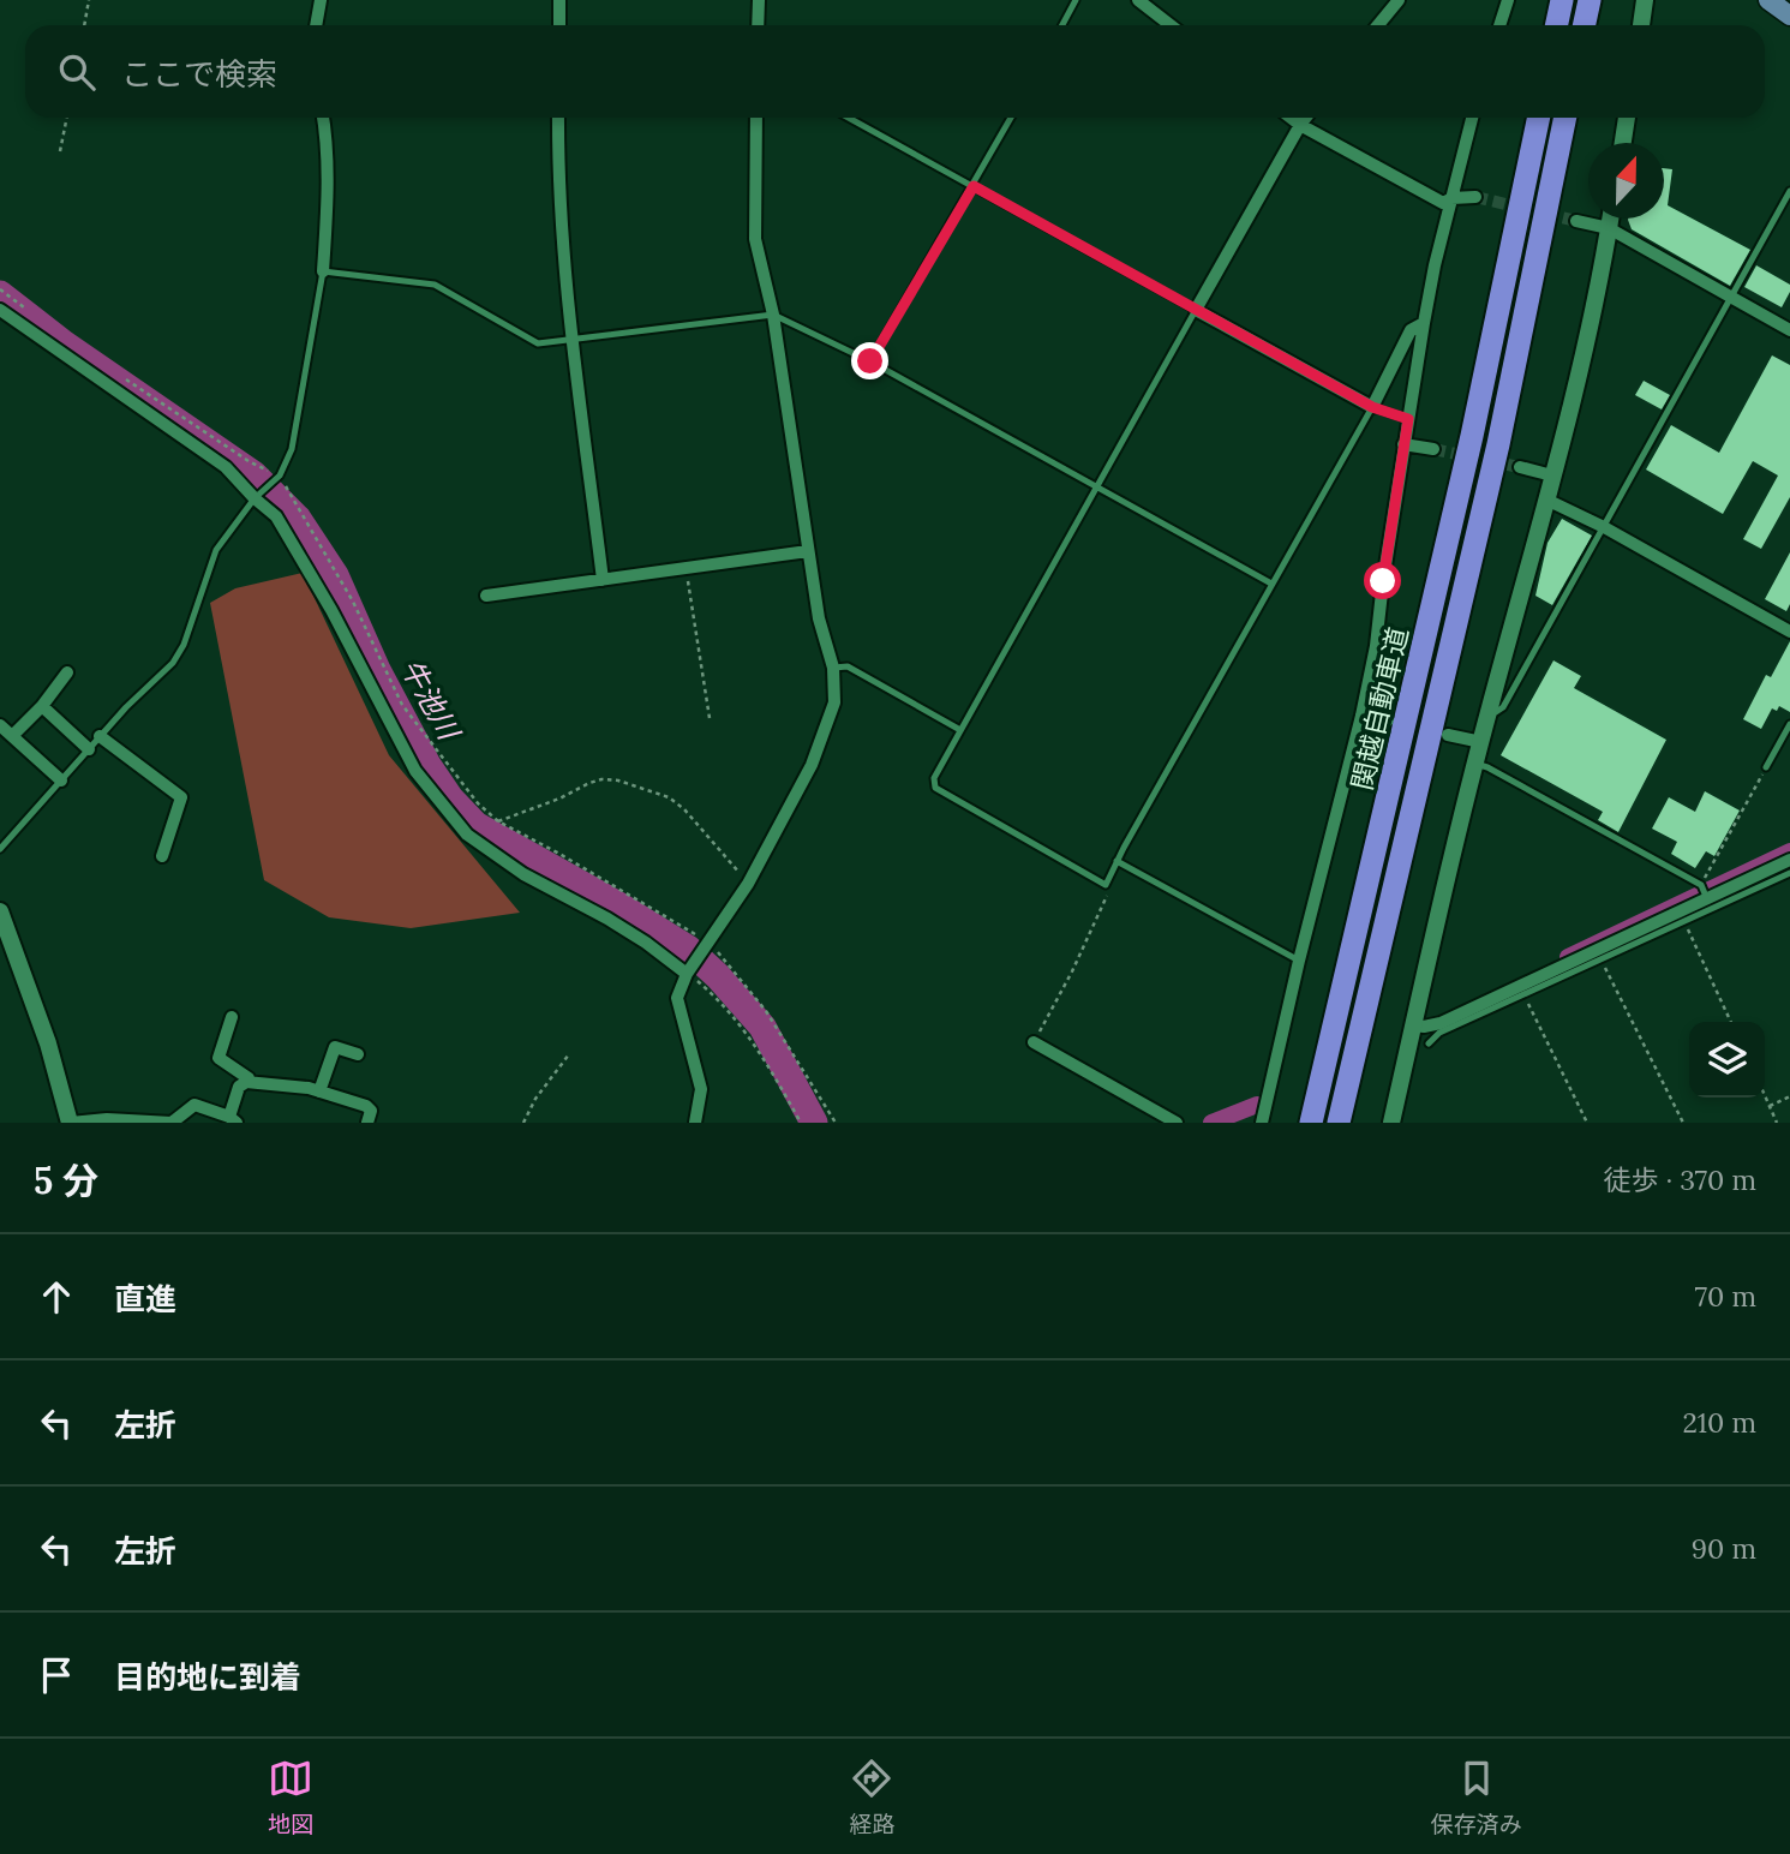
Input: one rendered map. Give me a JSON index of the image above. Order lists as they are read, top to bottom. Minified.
{"streets":{"highway":["関越自動車道"]},"water":["牛池川"],"north":"top","page":{"search":"ここで検索","heading":["5 分","徒歩 · 370 m"],"list":[["直進","70 m"],["左折","210 m"],["左折","90 m"],"目的地に到着"],"nav":["地図","経路","保存済み"]}}
